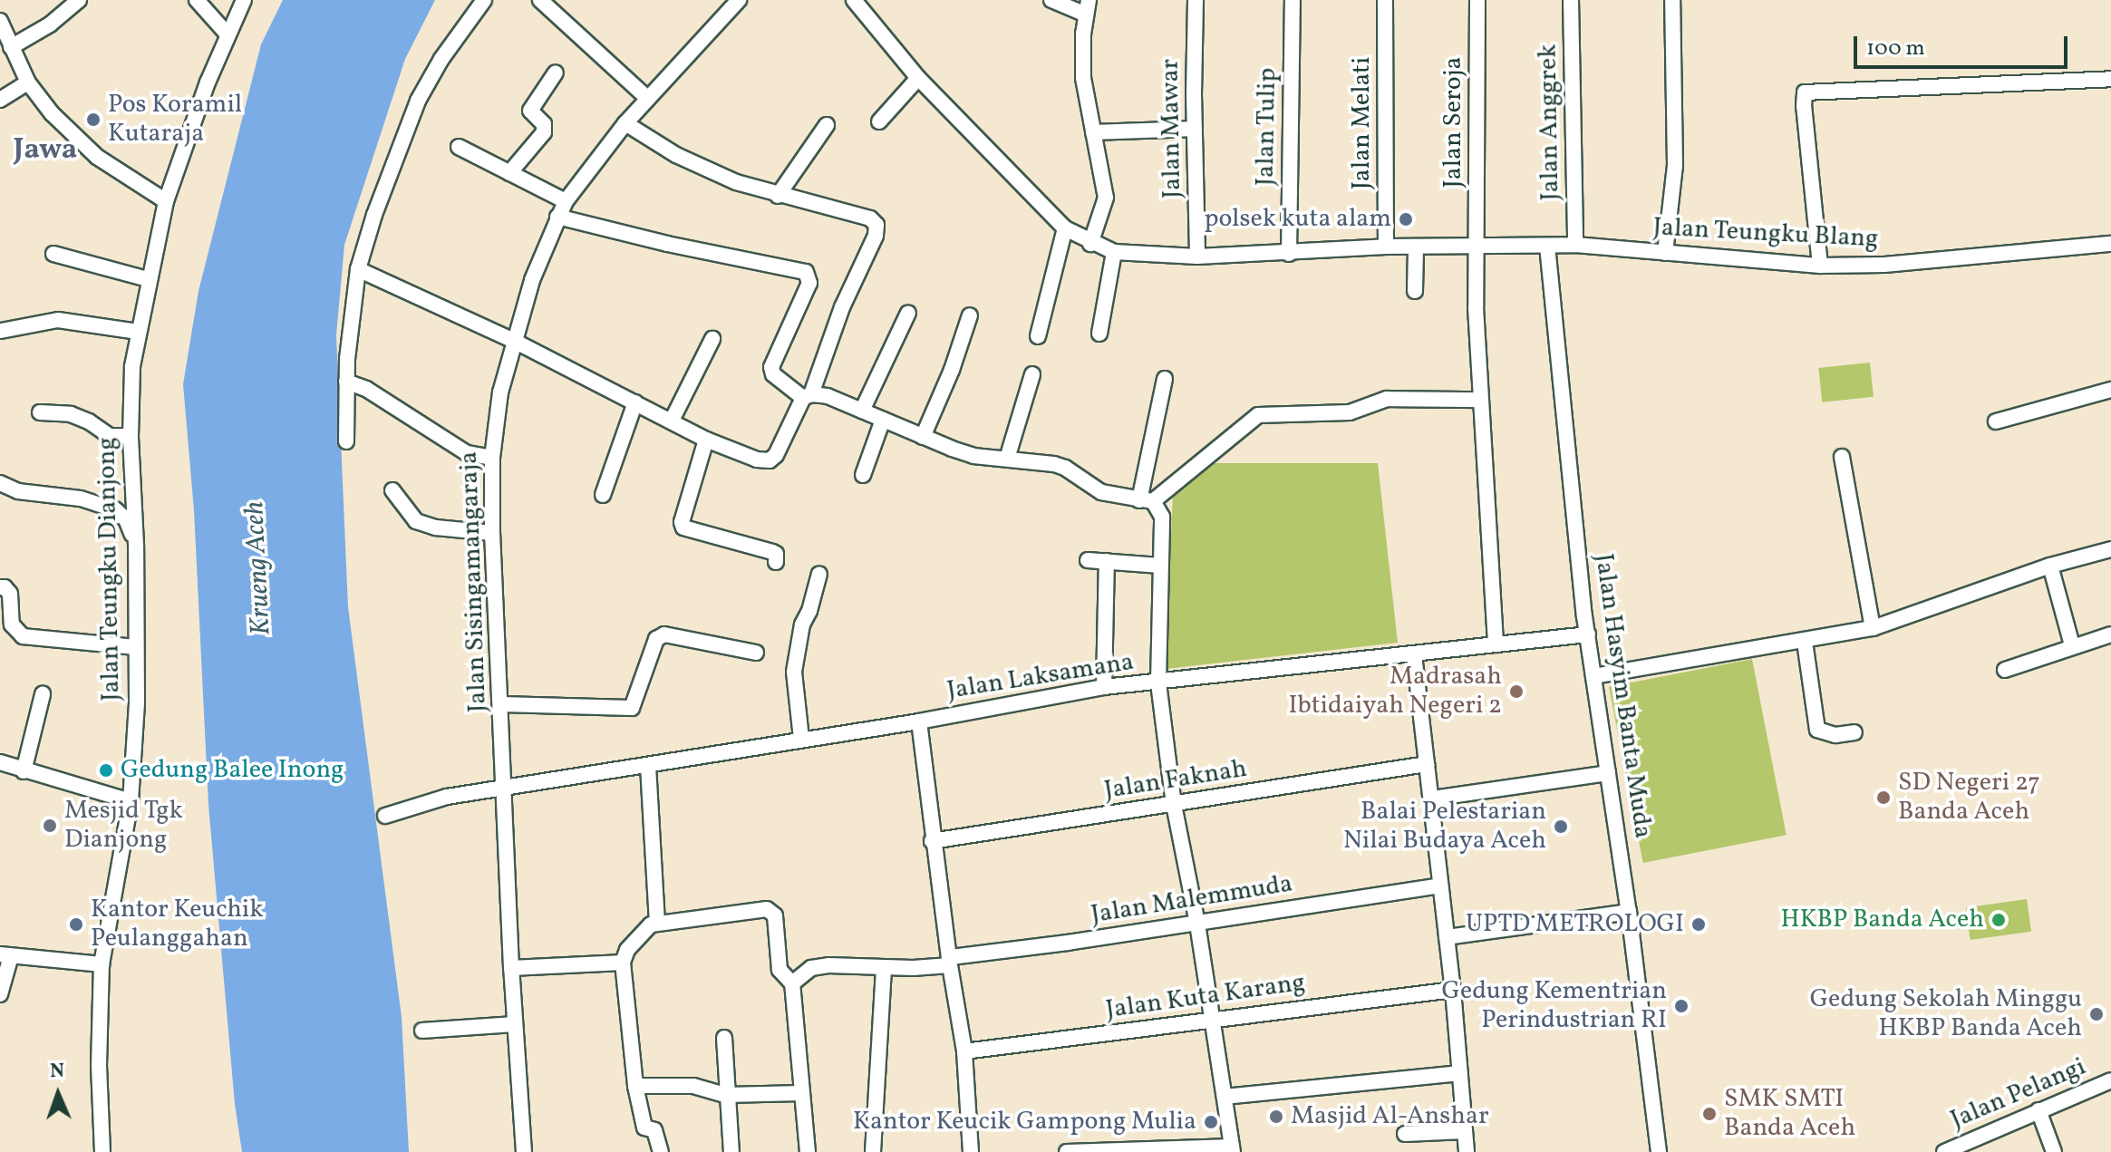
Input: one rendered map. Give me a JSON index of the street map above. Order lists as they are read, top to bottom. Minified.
{"streets":{"street":["Jalan Seroja","Jalan Anggrek","Jalan Melati","Jalan Tulip","Jalan Mawar","Jalan Teungku Blang","Jalan Teungku Dianjong","Jalan Sisingamangaraja","Jalan Laksamana","Jalan Hasyim Banta Muda","Jalan Faknah","Jalan Malemmuda","Jalan Kuta Karang","Jalan Pelangi"]},"crossings":[["Jalan Seroja","Jalan Teungku Blang"],["Jalan Seroja","Jalan Laksamana"],["Jalan Anggrek","Jalan Teungku Blang"],["Jalan Melati","Jalan Teungku Blang"],["Jalan Tulip","Jalan Teungku Blang"],["Jalan Mawar","Jalan Teungku Blang"],["Jalan Teungku Blang","Jalan Hasyim Banta Muda"],["Jalan Sisingamangaraja","Jalan Laksamana"],["Jalan Laksamana","Jalan Hasyim Banta Muda"]],"districts":["Jawa"],"water":["Krueng Aceh"],"places":["Pos Koramil Kutaraja","polsek kuta alam","Madrasah Ibtidaiyah Negeri 2","Gedung Balee Inong","SD Negeri 27 Banda Aceh","Mesjid Tgk Dianjong","Balai Pelestarian Nilai Budaya Aceh","HKBP Banda Aceh","Kantor Keuchik Peulanggahan","UPTD METROLOGI","Gedung Kementrian Perindustrian RI","Gedung Sekolah Minggu HKBP Banda Aceh","SMK SMTI Banda Aceh","Masjid Al-Anshar","Kantor Keucik Gampong Mulia"],"scale_bar":"100 m","north":"top"}
